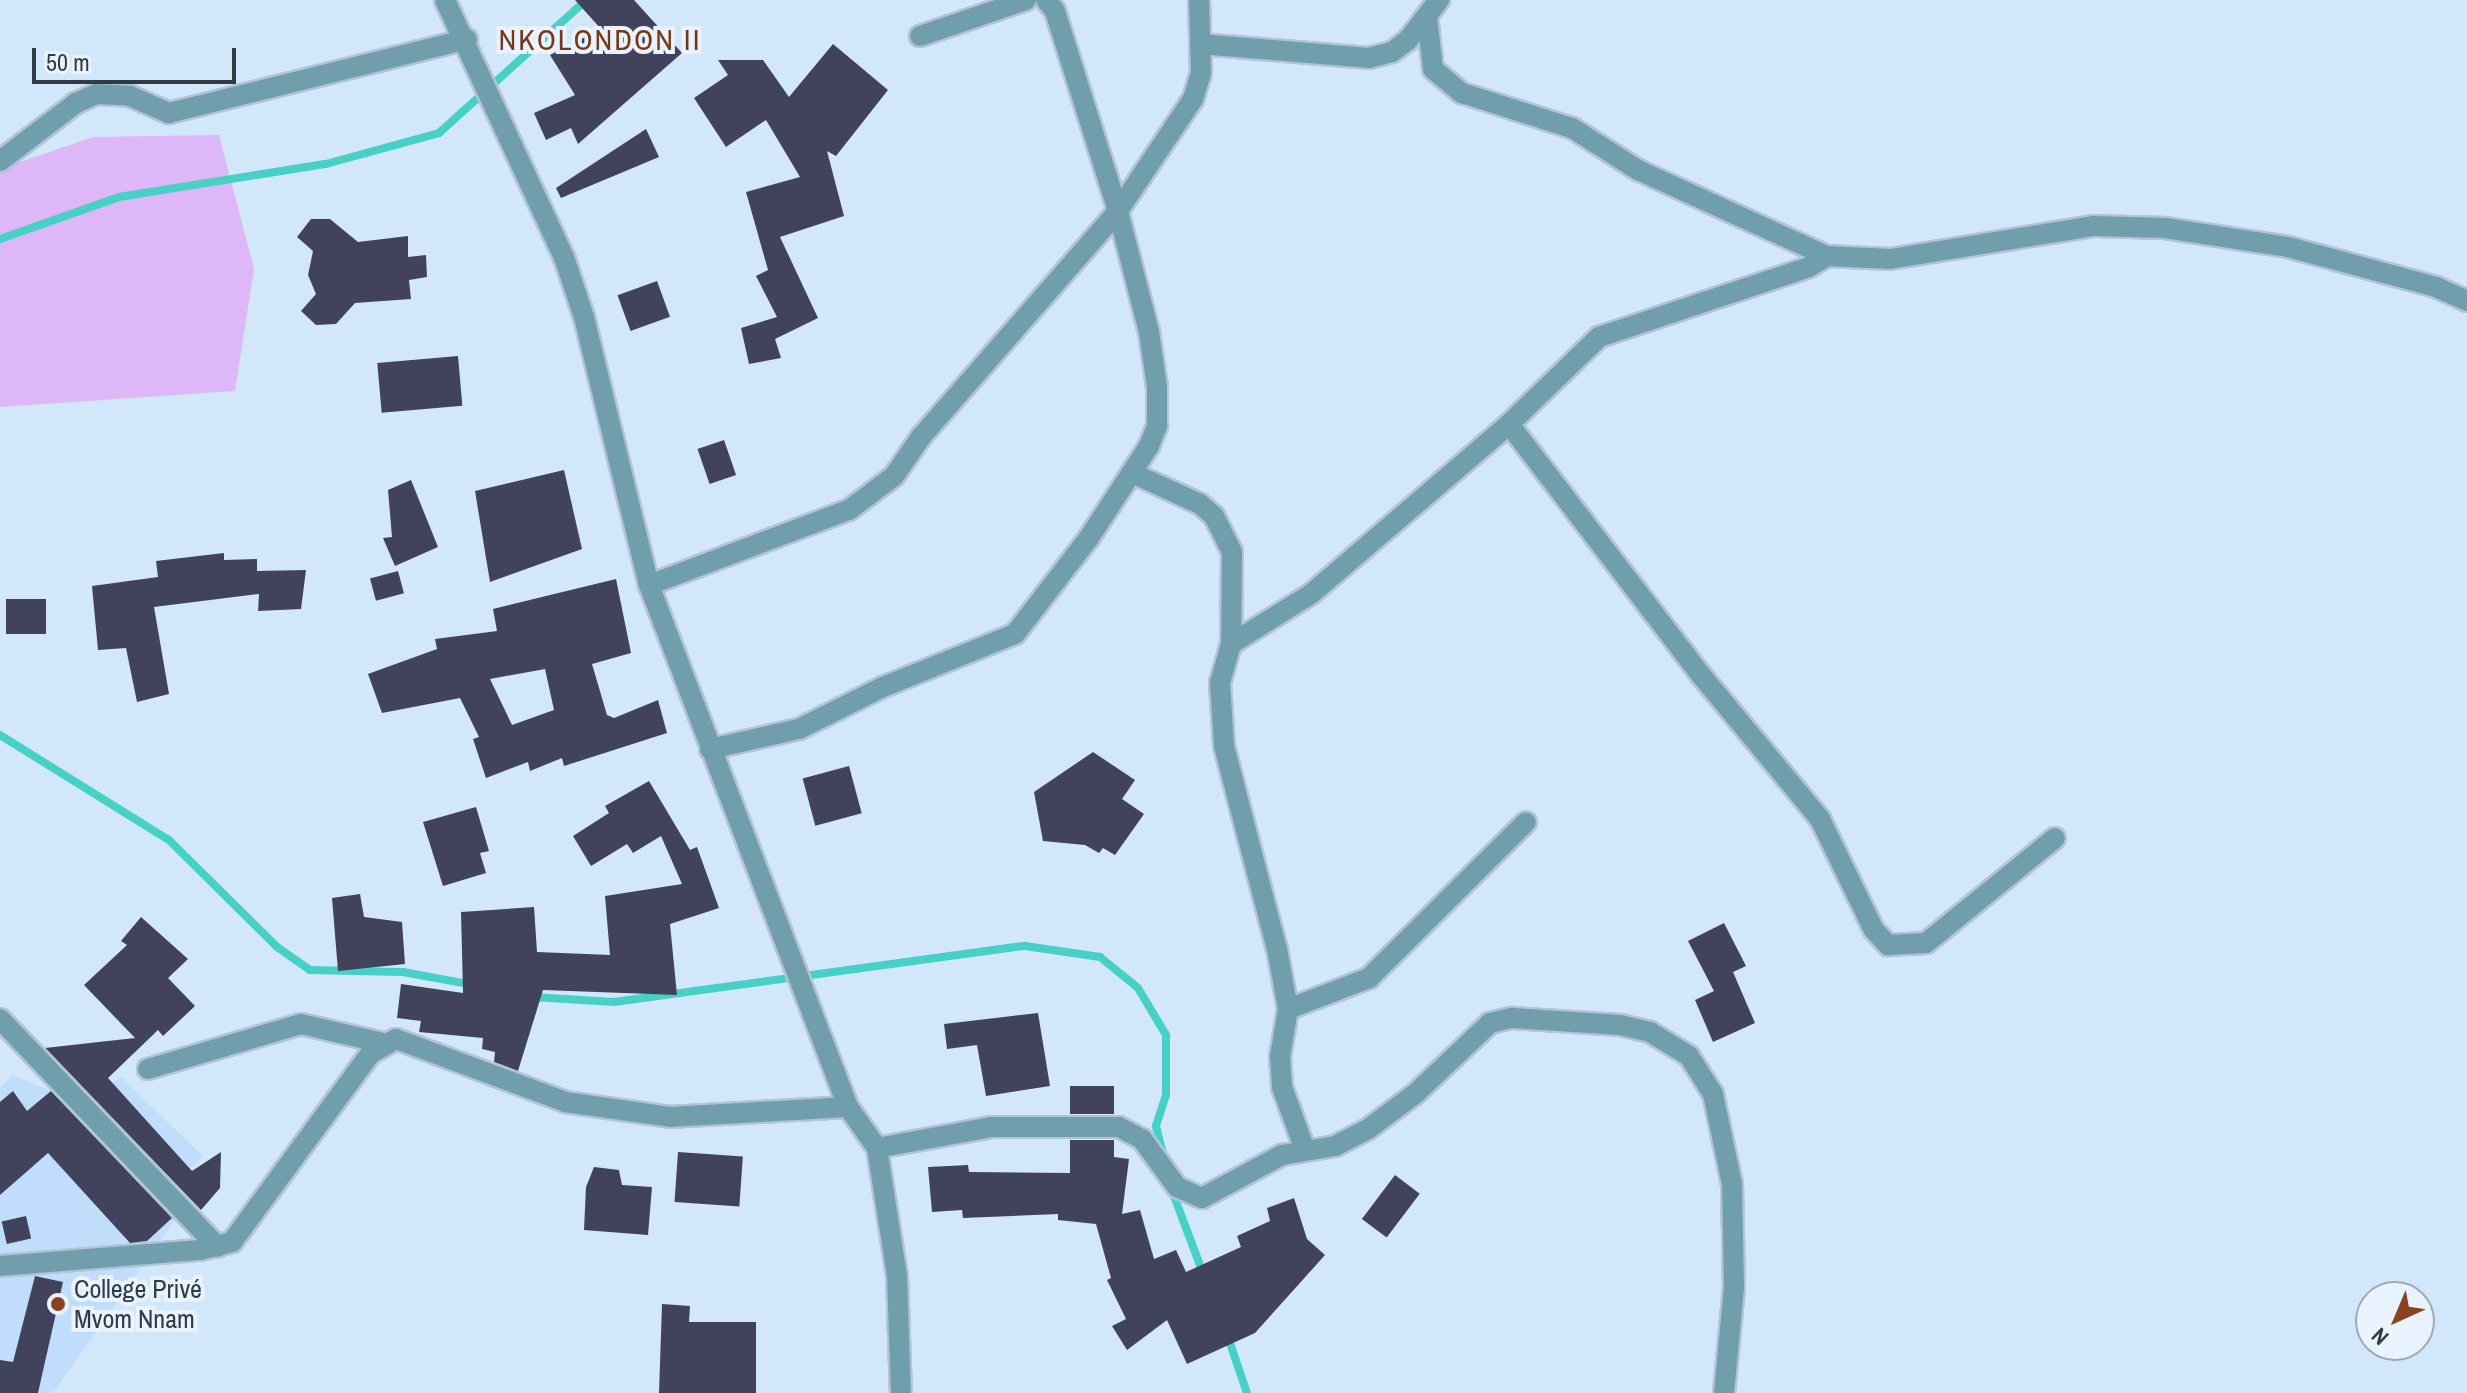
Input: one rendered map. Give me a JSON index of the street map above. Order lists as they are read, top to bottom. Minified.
{"districts":["NKOLONDON II"],"places":["College Privé Mvom Nnam"],"scale_bar":"50 m","north":"bottom left"}
